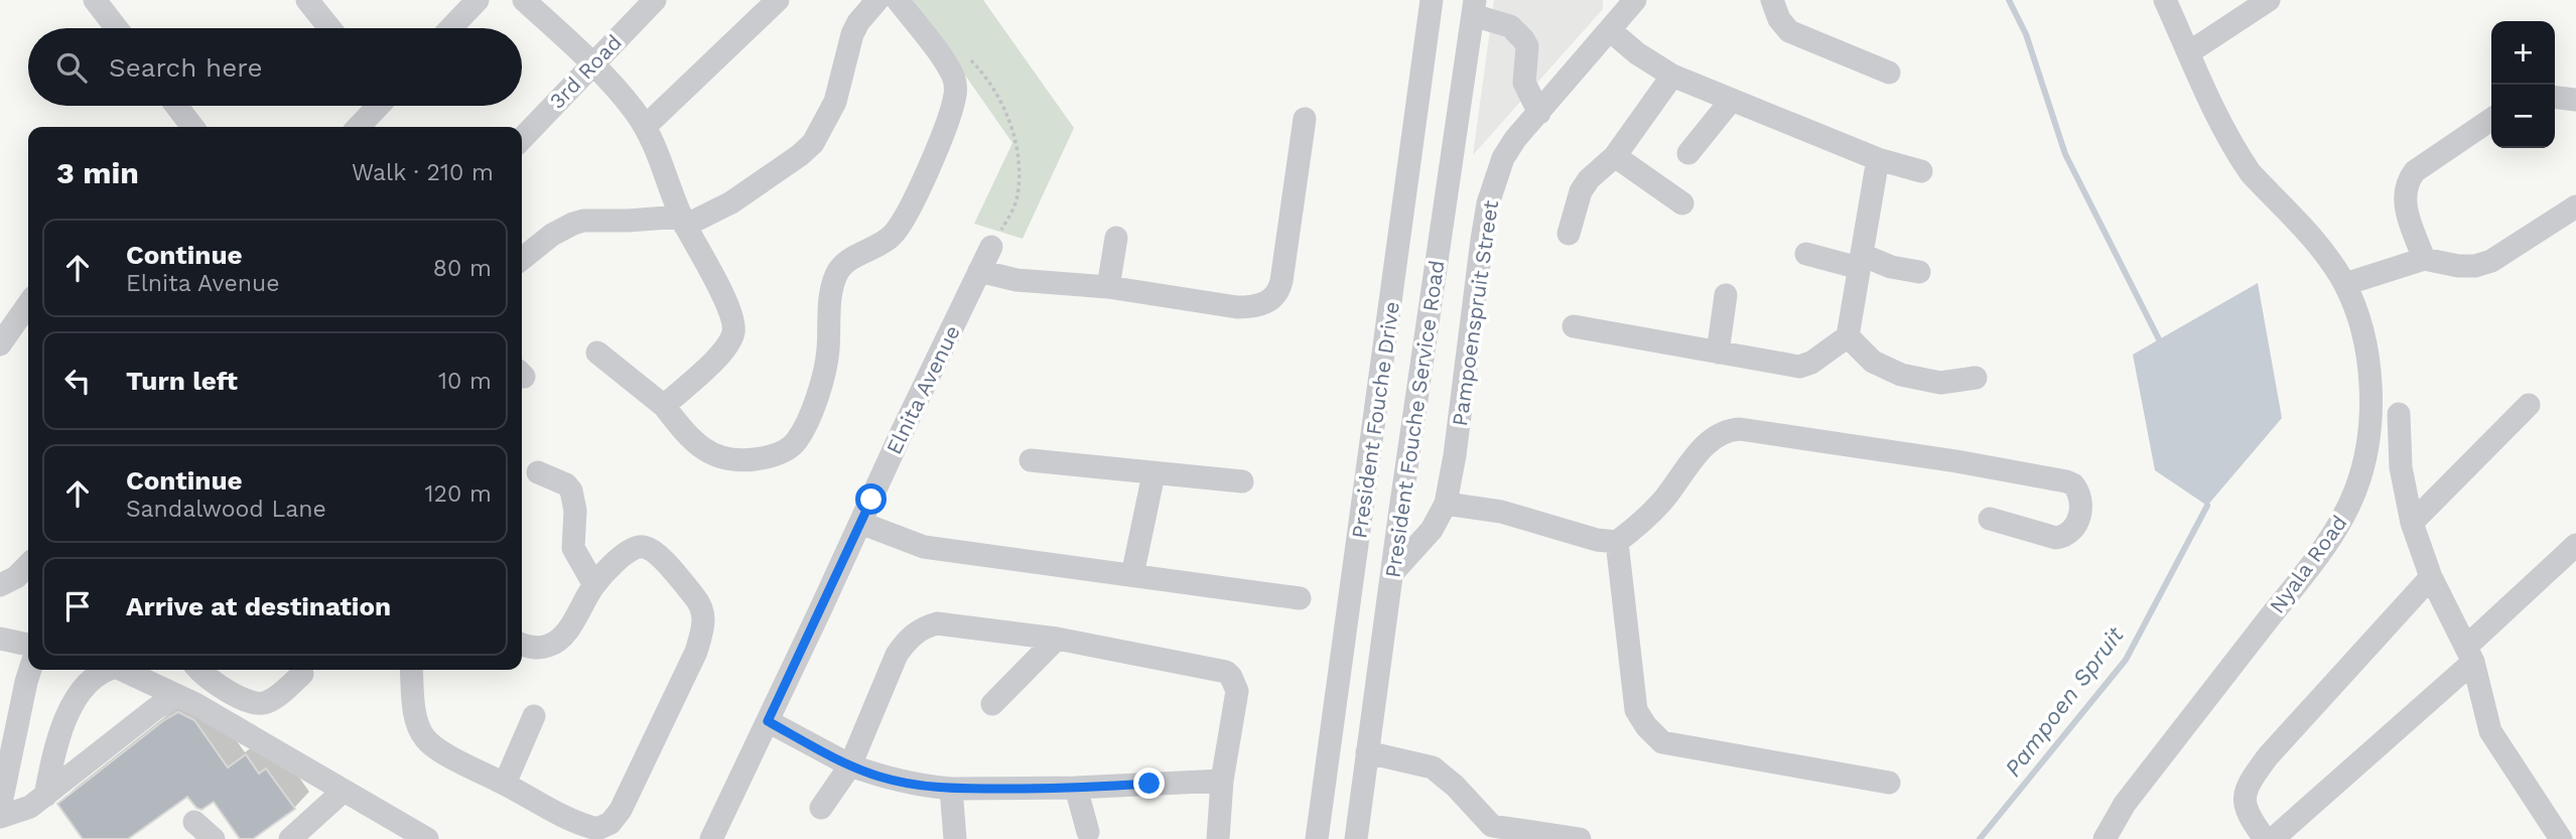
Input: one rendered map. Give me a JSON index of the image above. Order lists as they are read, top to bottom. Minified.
{"streets":{"street":["3rd Road","Pampoenspruit Street","Elnita Avenue","President Fouche Service Road","President Fouche Drive","Nyala Road"]},"crossings":[["Pampoenspruit Street","President Fouche Service Road"]],"water":["Pampoen Spruit"],"page":{"map_buttons":["+","−"],"search":"Search here","heading":["3 min","Walk · 210 m"],"list":[["Continue","Elnita Avenue","80 m"],["Turn left","10 m"],["Continue","Sandalwood Lane","120 m"],"Arrive at destination"]}}
